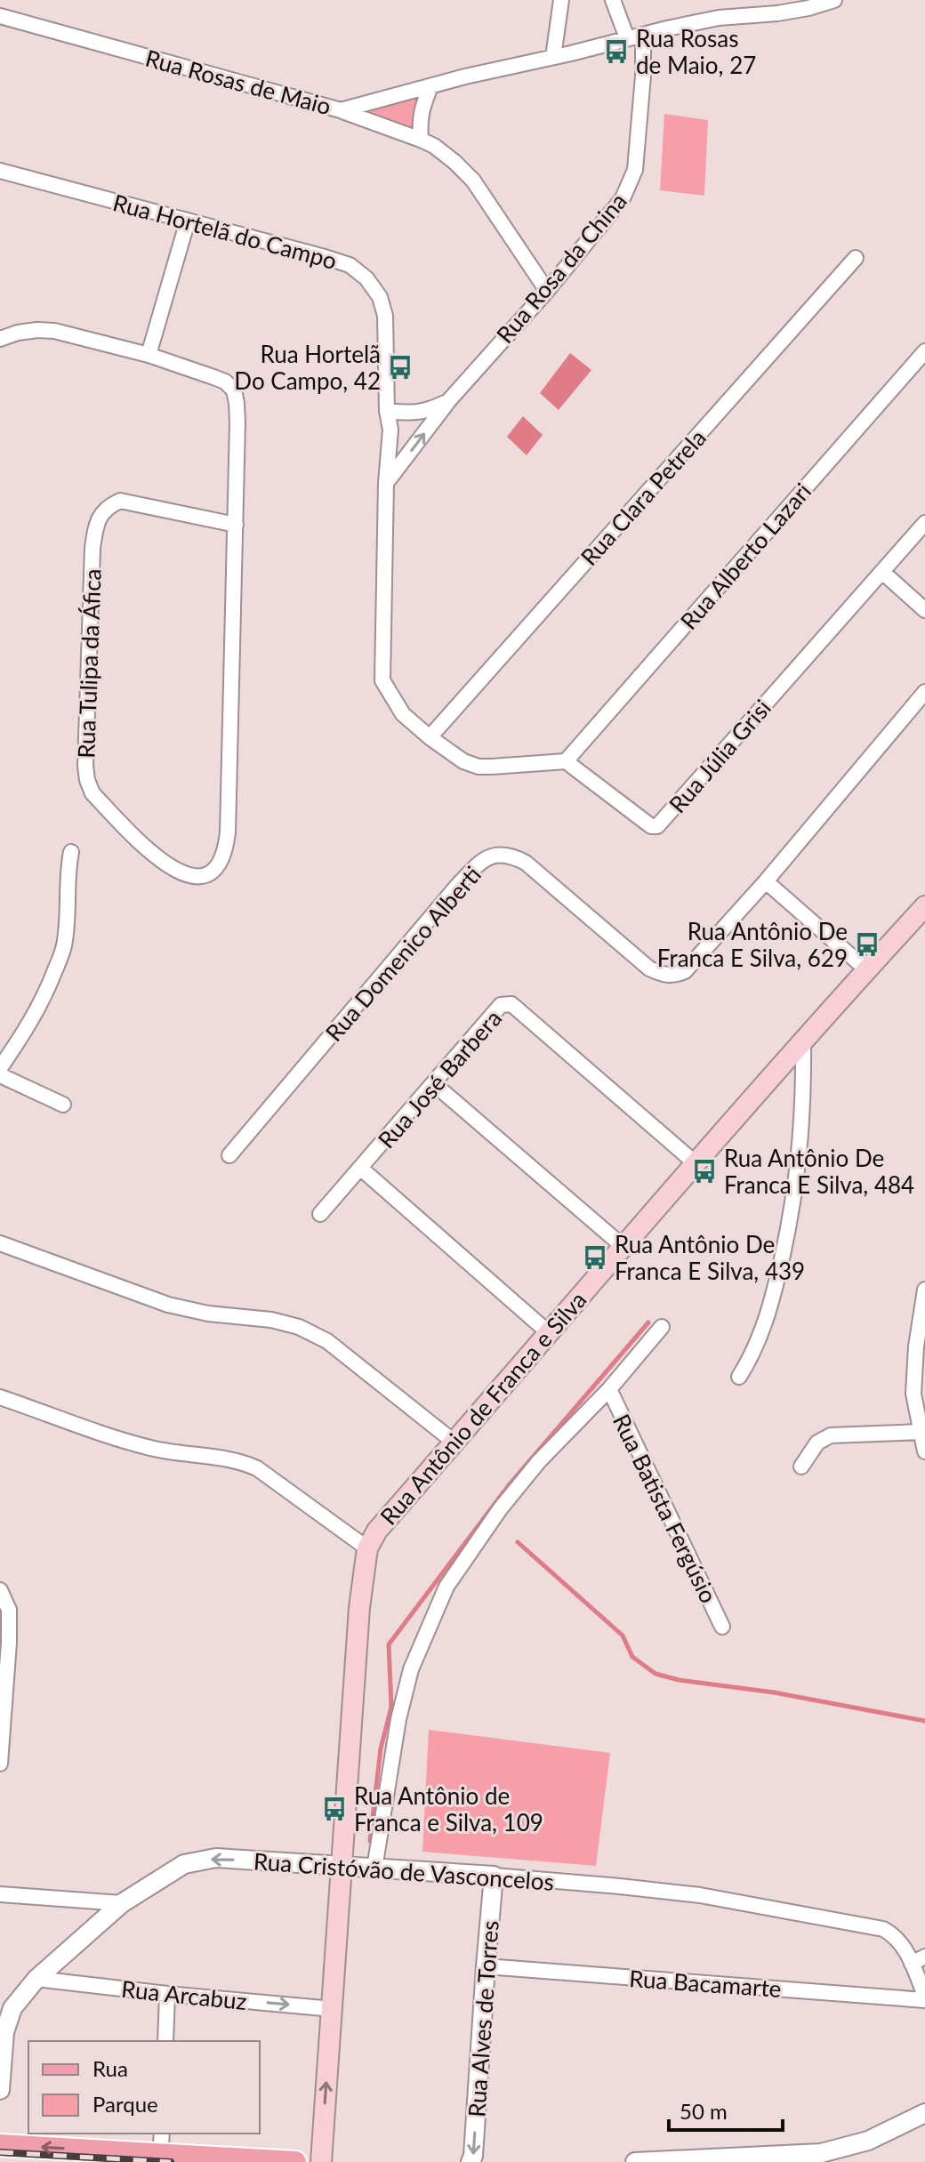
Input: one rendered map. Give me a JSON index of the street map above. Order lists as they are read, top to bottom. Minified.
{"streets":{"main road":["Rua Antônio de Franca e Silva"],"street":["Rua Rosas de Maio","Rua Hortelã do Campo","Rua Rosa da China","Rua Clara Petrela","Rua Alberto Lazari","Rua Tulipa da Áfica","Rua Júlia Grisi","Rua Domenico Alberti","Rua José Barbera","Rua Batista Fergúsio","Rua Cristóvão de Vasconcelos","Rua Bacamarte","Rua Arcabuz","Rua Alves de Torres"]},"crossings":[["Rua Rosas de Maio","Rua Rosa da China"],["Rua Hortelã do Campo","Rua Rosa da China"],["Rua Alberto Lazari","Rua Júlia Grisi"],["Rua José Barbera","Rua Antônio de Franca e Silva"],["Rua Antônio de Franca e Silva","Rua Cristóvão de Vasconcelos"],["Rua Antônio de Franca e Silva","Rua Arcabuz"],["Rua Cristóvão de Vasconcelos","Rua Bacamarte"],["Rua Cristóvão de Vasconcelos","Rua Arcabuz"],["Rua Cristóvão de Vasconcelos","Rua Alves de Torres"],["Rua Bacamarte","Rua Alves de Torres"]],"one_way":["Rua Arcabuz","Rua Alves de Torres"],"places":{"bus stop":["Rua Rosas de Maio, 27","Rua Hortelã Do Campo, 42","Rua Antônio De Franca E Silva, 629","Rua Antônio De Franca E Silva, 484","Rua Antônio De Franca E Silva, 439","Rua Antônio de Franca e Silva, 109"]},"legend":["Rua","Parque"],"scale_bar":"50 m"}
